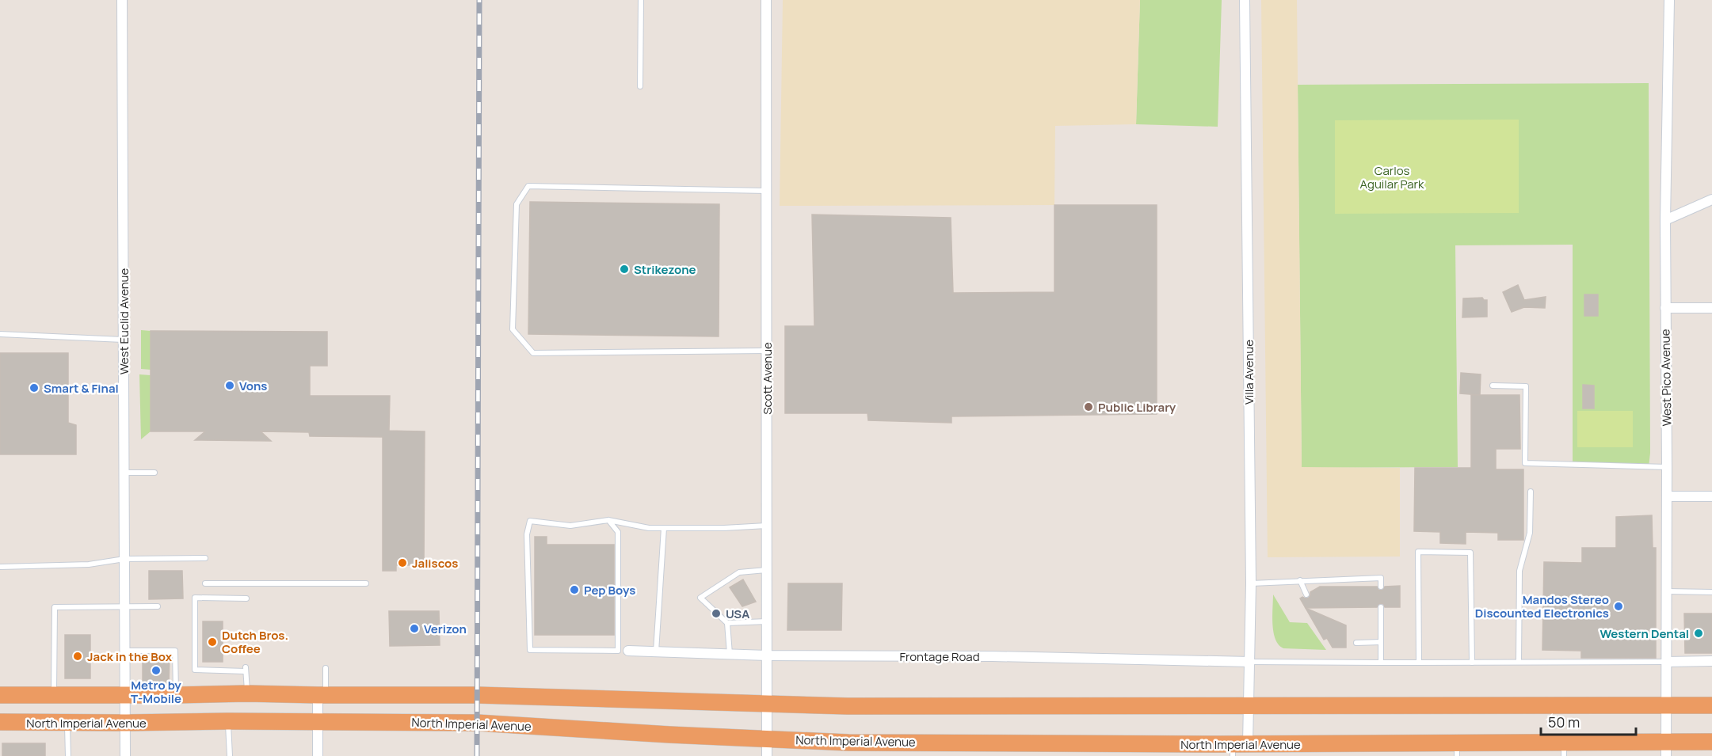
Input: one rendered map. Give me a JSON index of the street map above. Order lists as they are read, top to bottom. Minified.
{"streets":{"highway":["North Imperial Avenue"],"street":["West Euclid Avenue","Villa Avenue","West Pico Avenue","Scott Avenue","Frontage Road"]},"crossings":[["West Euclid Avenue","North Imperial Avenue"],["Villa Avenue","Frontage Road"],["Villa Avenue","North Imperial Avenue"],["West Pico Avenue","North Imperial Avenue"],["Scott Avenue","Frontage Road"],["Scott Avenue","North Imperial Avenue"]],"parks":["Carlos Aguilar Park"],"places":["Strikezone","Vons","Smart & Final","Public Library","Jaliscos","Pep Boys","Mandos Stereo Discounted Electronics","USA","Verizon","Western Dental","Dutch Bros. Coffee","Jack in the Box","Metro by T-Mobile"],"scale_bar":"50 m"}
